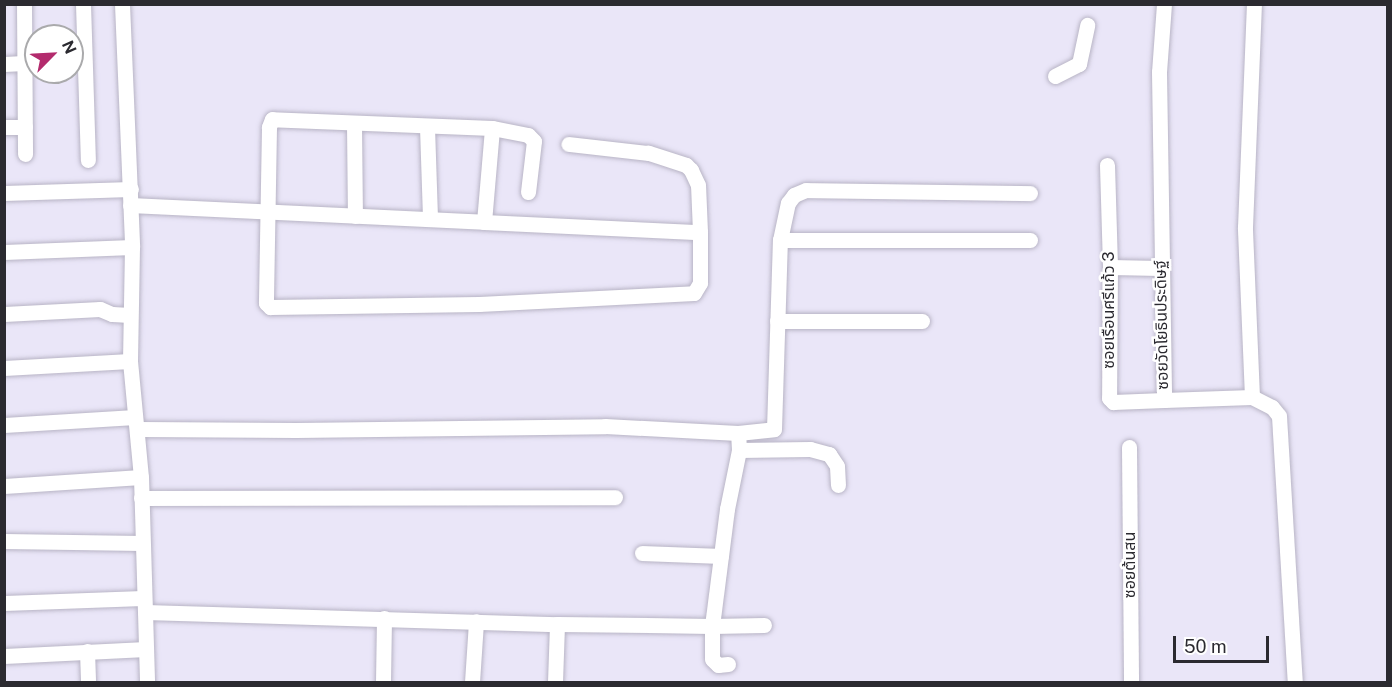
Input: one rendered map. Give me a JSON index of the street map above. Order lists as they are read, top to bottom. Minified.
{"streets":{"street":["ซอยเรือนศรีแก้ว 3","ซอยวัดโยธินประดิษฐ์","ซอยต้นสน"]},"crossings":[["ซอยเรือนศรีแก้ว 3","ซอยวัดโยธินประดิษฐ์"]],"scale_bar":"50 m","north":"top right"}
